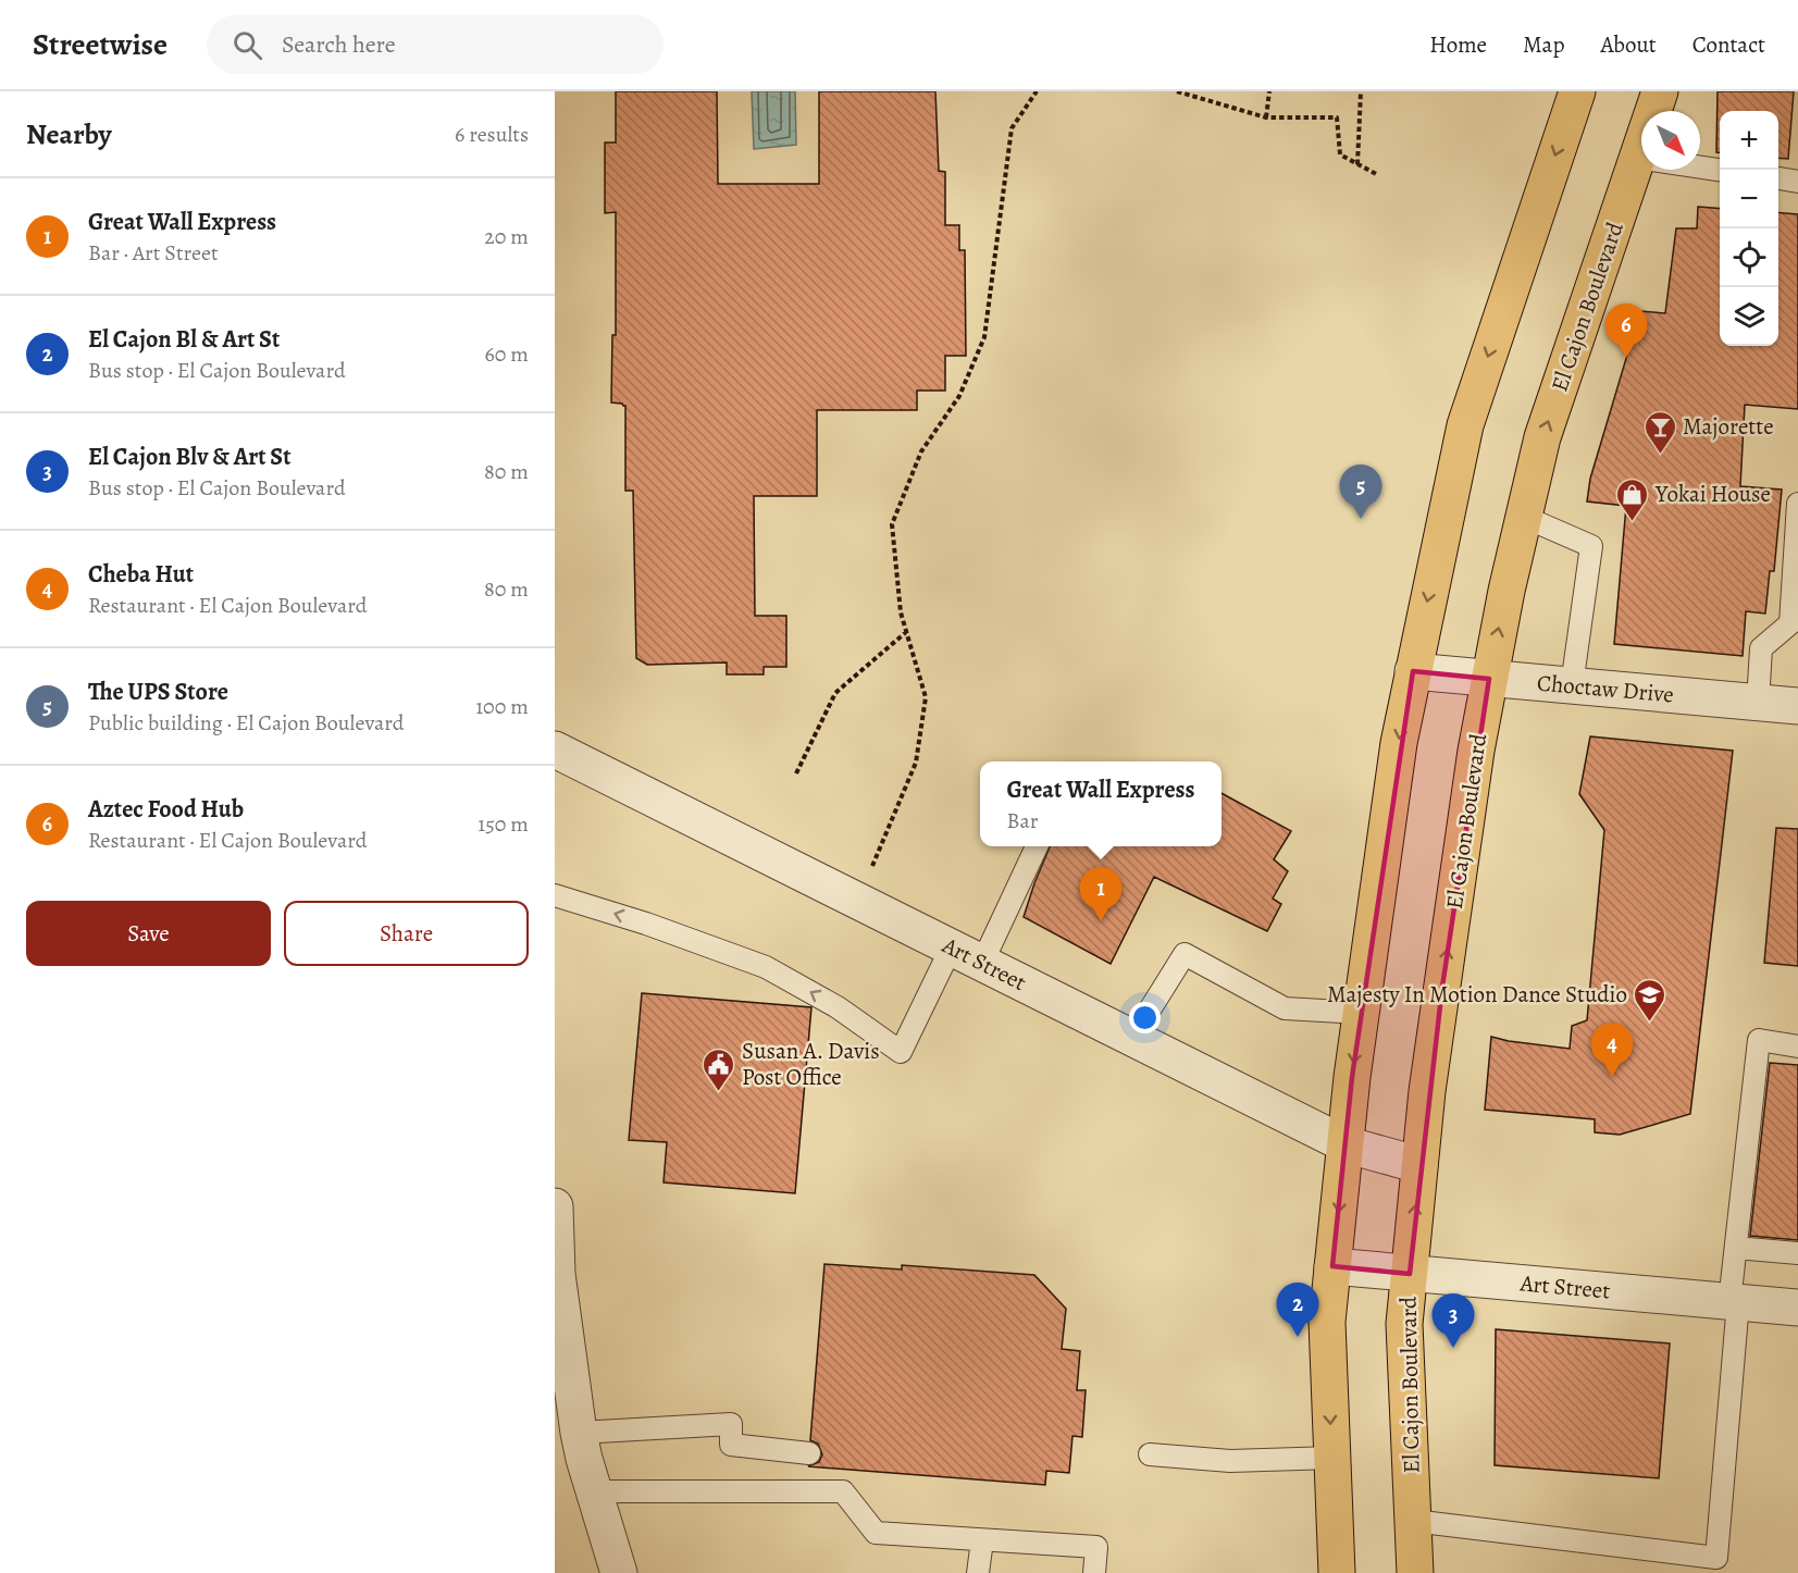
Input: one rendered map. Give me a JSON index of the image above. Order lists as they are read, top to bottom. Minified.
{"streets":{"main road":["El Cajon Boulevard"],"street":["Choctaw Drive","Art Street"]},"crossings":[["El Cajon Boulevard","Choctaw Drive"],["El Cajon Boulevard","Art Street"]],"places":{"bar":["Majorette"],"shop":["Yokai House"],"school or university":["Majesty In Motion Dance Studio"],"public building":["Susan A. Davis Post Office"]},"north":"bottom right","page":{"header":"Streetwise","search":"Search here","nav":["Home","Map","About","Contact"],"heading":["Nearby","6 results"],"map_buttons":["+","−"],"list":[{"mark":"1","name":"Great Wall Express","note":"Bar · Art Street","value":"20 m"},{"mark":"2","name":"El Cajon Bl & Art St","note":"Bus stop · El Cajon Boulevard","value":"60 m"},{"mark":"3","name":"El Cajon Blv & Art St","note":"Bus stop · El Cajon Boulevard","value":"80 m"},{"mark":"4","name":"Cheba Hut","note":"Restaurant · El Cajon Boulevard","value":"80 m"},{"mark":"5","name":"The UPS Store","note":"Public building · El Cajon Boulevard","value":"100 m"},{"mark":"6","name":"Aztec Food Hub","note":"Restaurant · El Cajon Boulevard","value":"150 m"}],"pins":["6","5","1","4","2","3"],"popup":["Great Wall Express","Bar"],"buttons":["Save","Share"]}}
